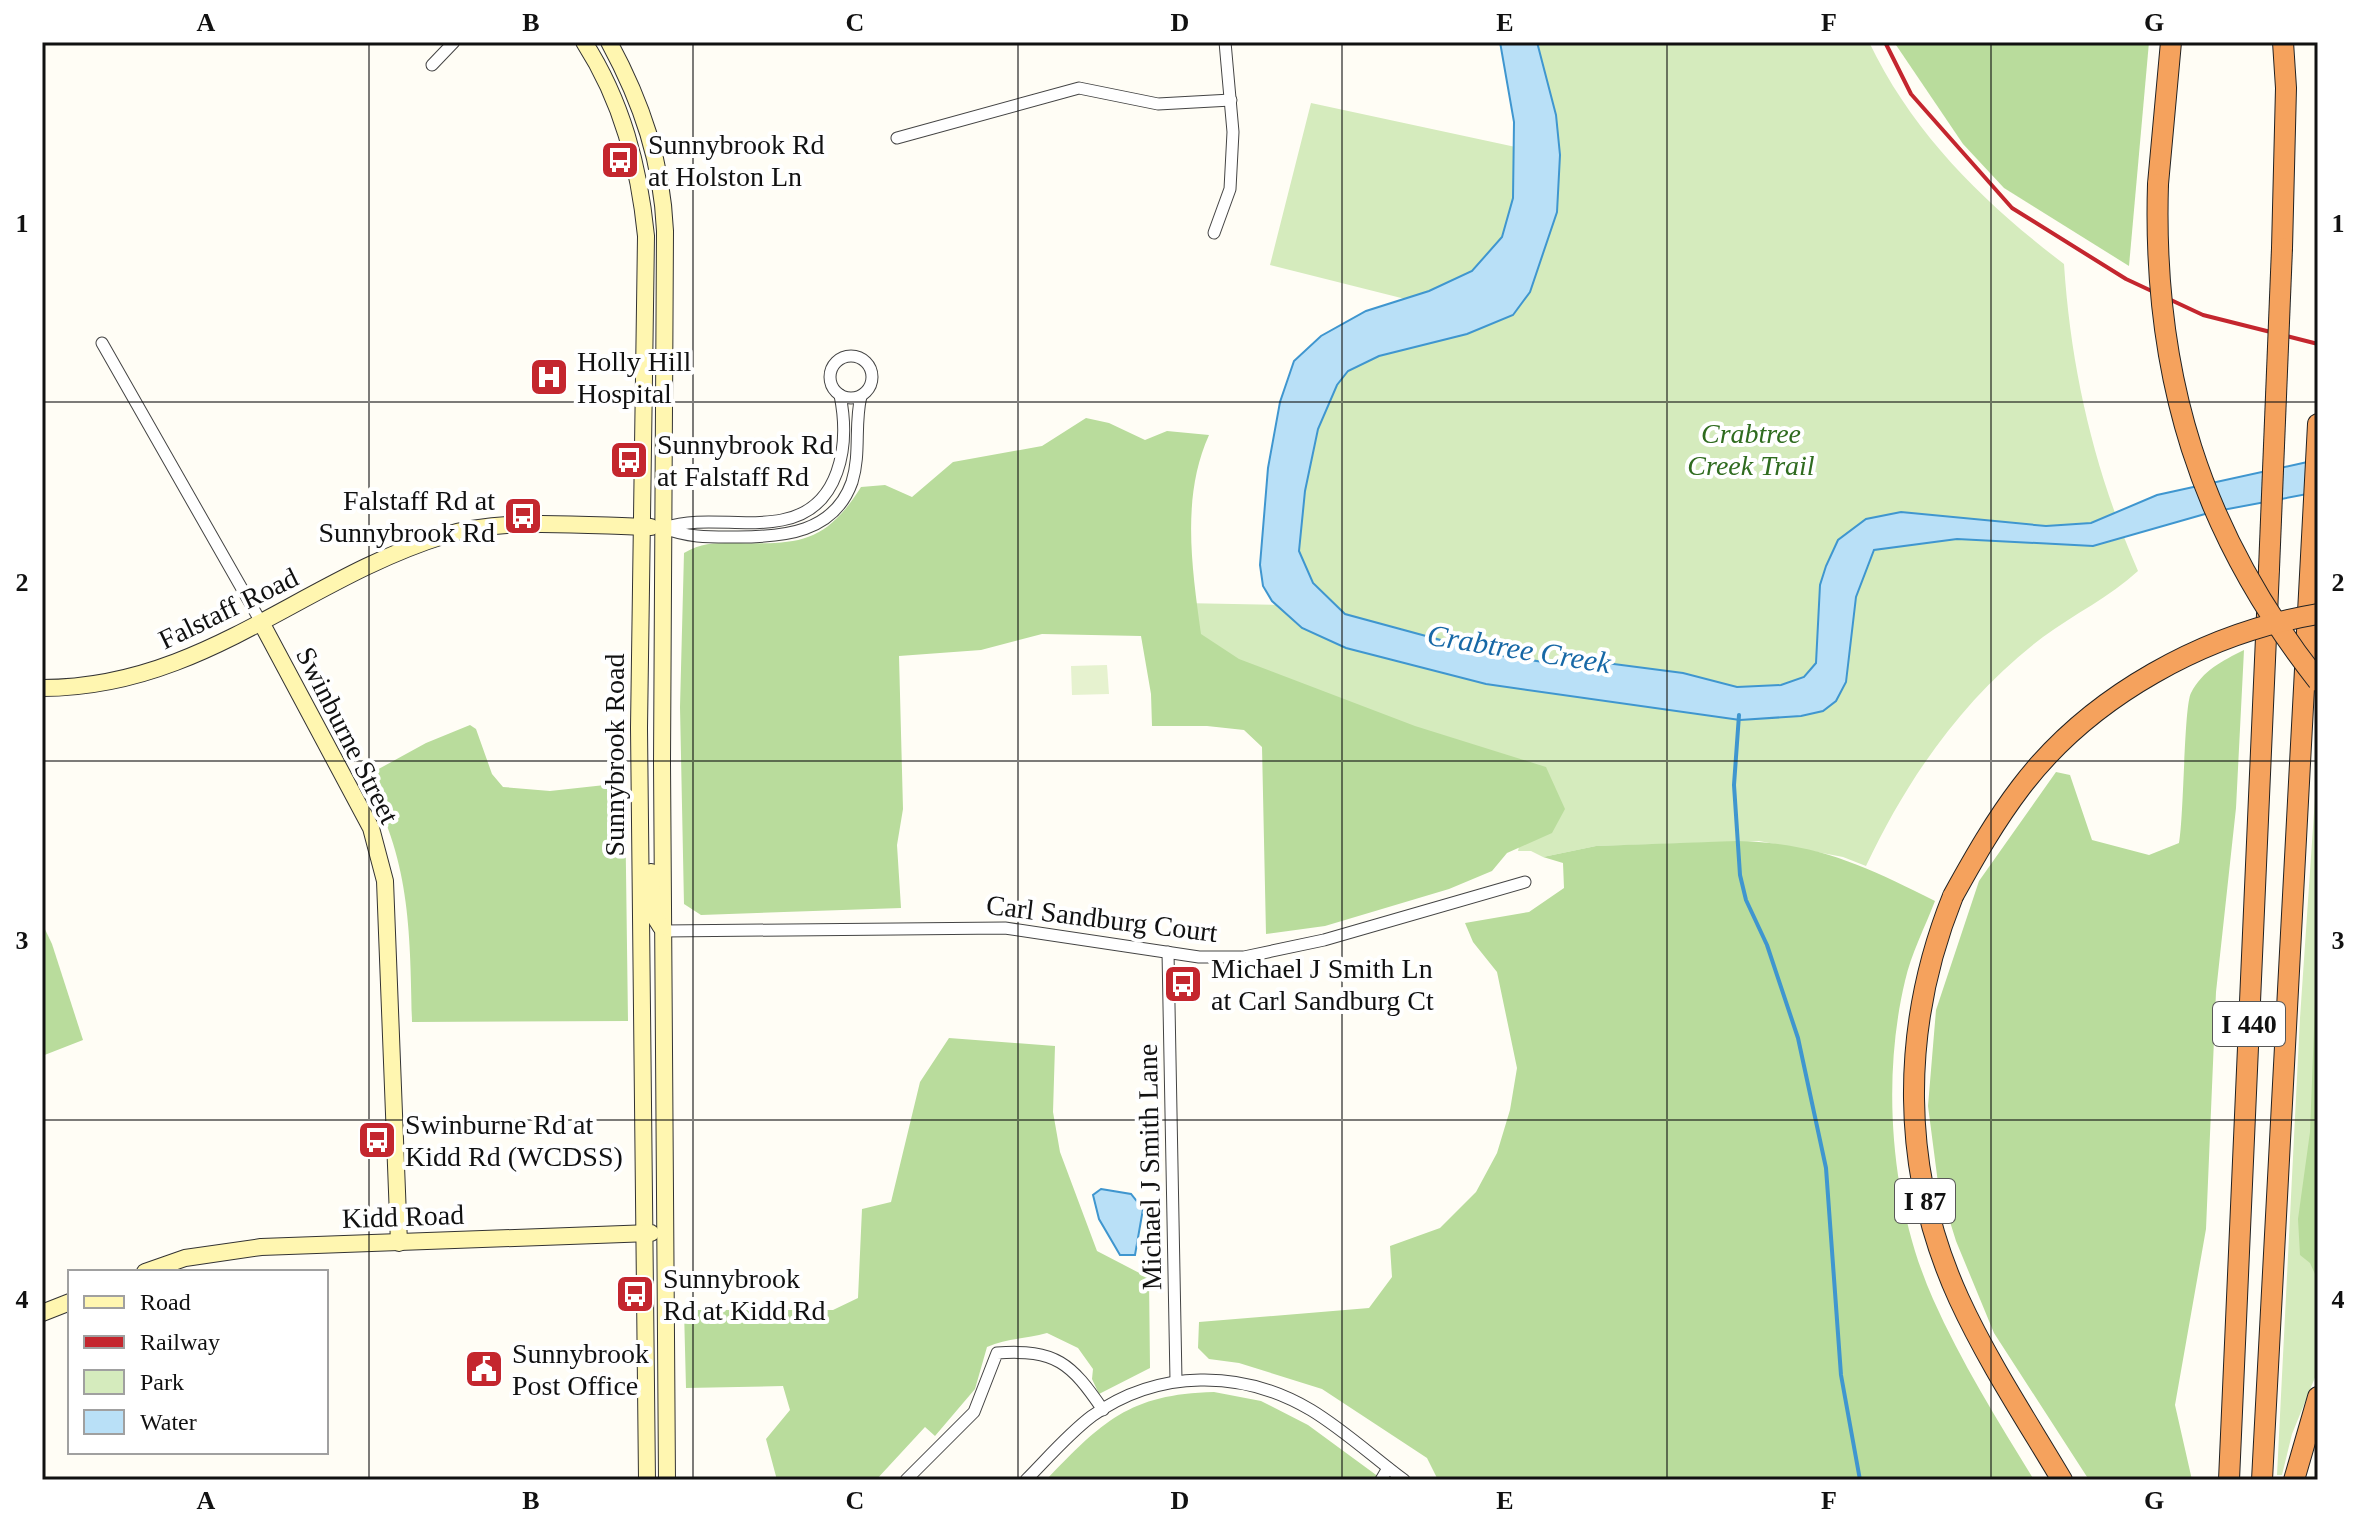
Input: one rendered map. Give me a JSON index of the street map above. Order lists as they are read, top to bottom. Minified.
{"streets":{"highway":["I 440","I 87"],"main road":["Falstaff Road","Swinburne Street","Sunnybrook Road","Kidd Road"],"street":["Carl Sandburg Court","Michael J Smith Lane"]},"crossings":[["Falstaff Road","Swinburne Street"],["Falstaff Road","Sunnybrook Road"],["Swinburne Street","Kidd Road"],["Sunnybrook Road","Carl Sandburg Court"],["Sunnybrook Road","Kidd Road"],["Carl Sandburg Court","Michael J Smith Lane"]],"water":["Crabtree Creek"],"parks":["Crabtree Creek Trail"],"places":{"bus stop":["Sunnybrook Rd at Holston Ln","Sunnybrook Rd at Falstaff Rd","Falstaff Rd at Sunnybrook Rd","Michael J Smith Ln at Carl Sandburg Ct","Swinburne Rd at Kidd Rd (WCDSS)","Sunnybrook Rd at Kidd Rd"],"hospital":["Holly Hill Hospital"],"public building":["Sunnybrook Post Office"]},"legend":["Road","Railway","Park","Water"],"grid":{"columns":["A","B","C","D","E","F","G"],"rows":["1","2","3","4"]}}
